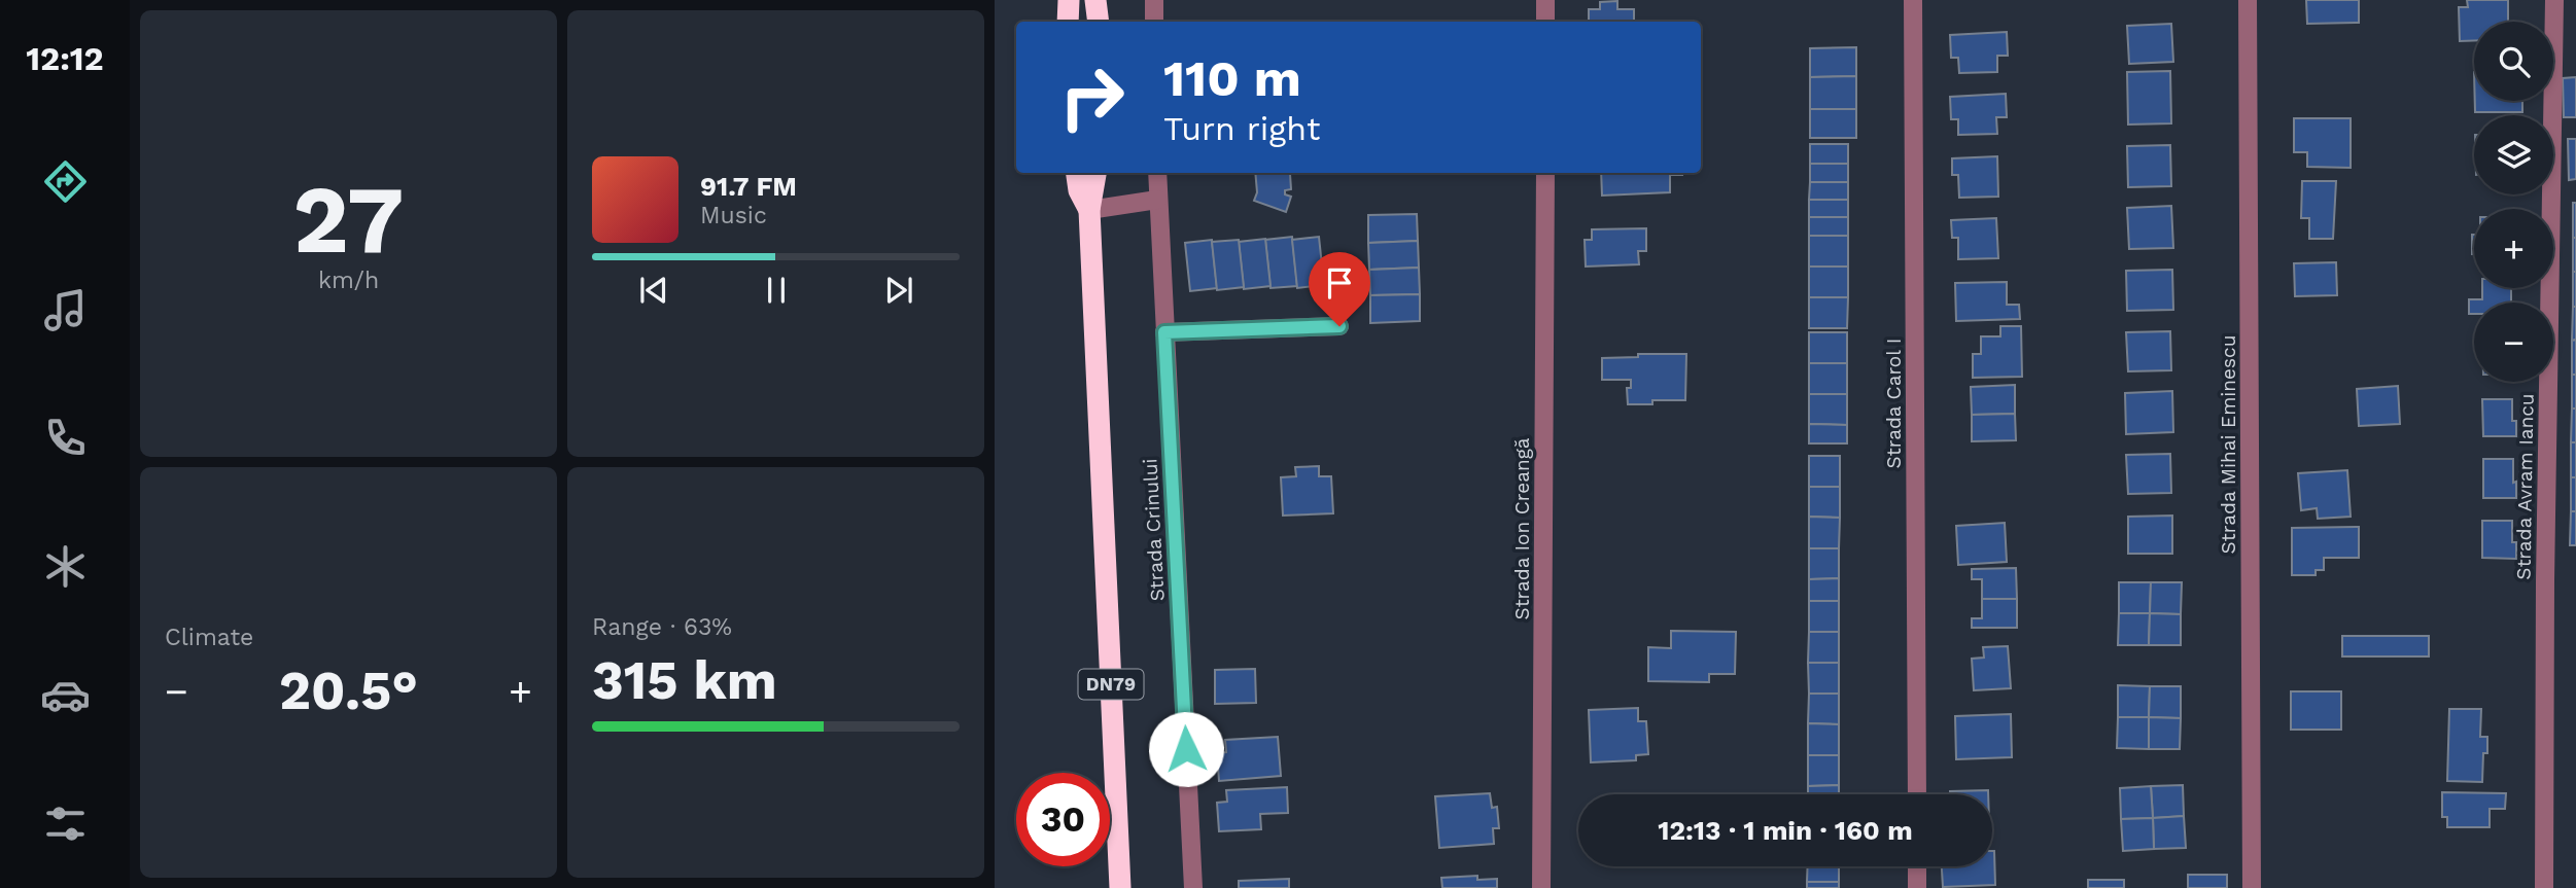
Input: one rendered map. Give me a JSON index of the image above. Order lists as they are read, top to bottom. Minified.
{"streets":{"highway":["DN79"],"street":["Strada Carol I","Strada Mihai Eminescu","Strada Avram Iancu","Strada Ion Creangă","Strada Crinului"]},"page":{"tabs":"12:12","tile":[["27","km/h"],"Climate",["Range · 63%","315 km"]],"map_buttons":["+","−"],"turn":["110 m","Turn right"],"song":["91.7 FM","Music"],"heat":["−","20.5°","+"],"limit":"30","trip":"12:13 · 1 min · 160 m"}}
